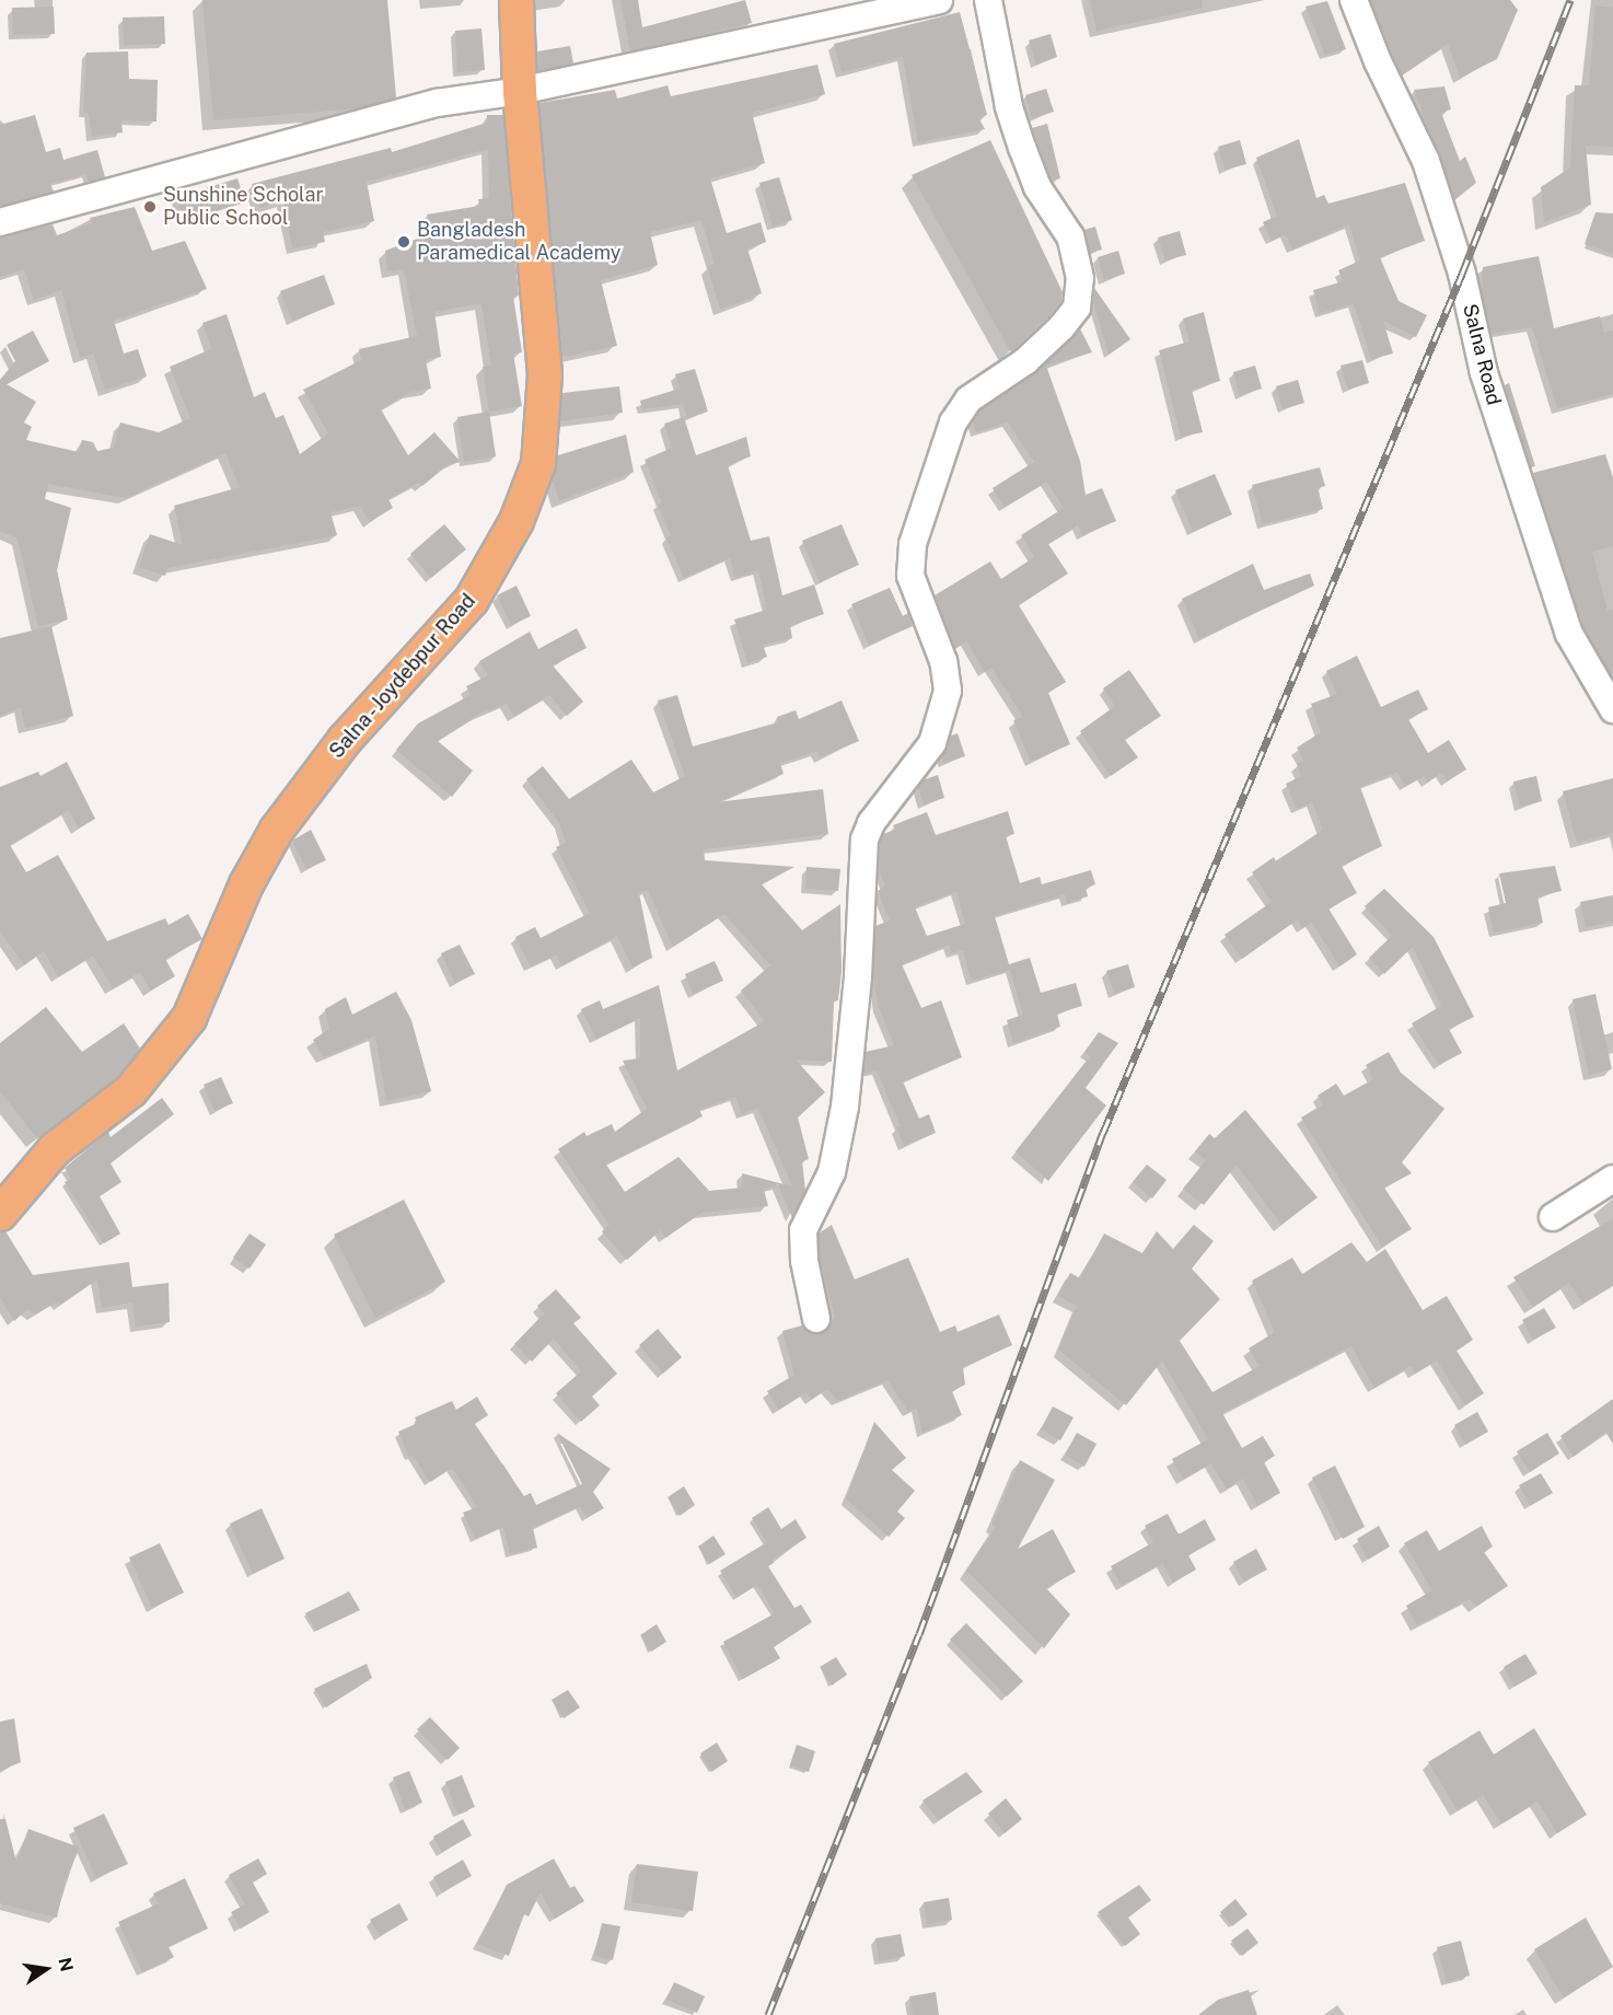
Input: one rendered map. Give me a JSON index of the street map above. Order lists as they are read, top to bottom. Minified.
{"streets":{"main road":["Salna - Joydebpur Road"],"street":["Salna Road"]},"places":["Sunshine Scholar Public School","Bangladesh Paramedical Academy"],"north":"right"}
